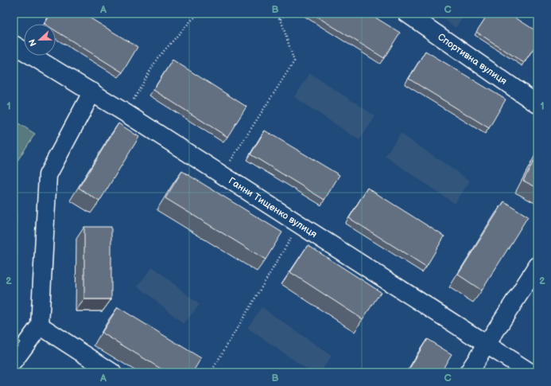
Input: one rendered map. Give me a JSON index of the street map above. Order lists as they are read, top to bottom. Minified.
{"streets":{"street":["Спортивна вулиця","Ганни Тищенко вулиця"]},"north":"left","grid":{"columns":["A","B","C"],"rows":["1","2"]}}
